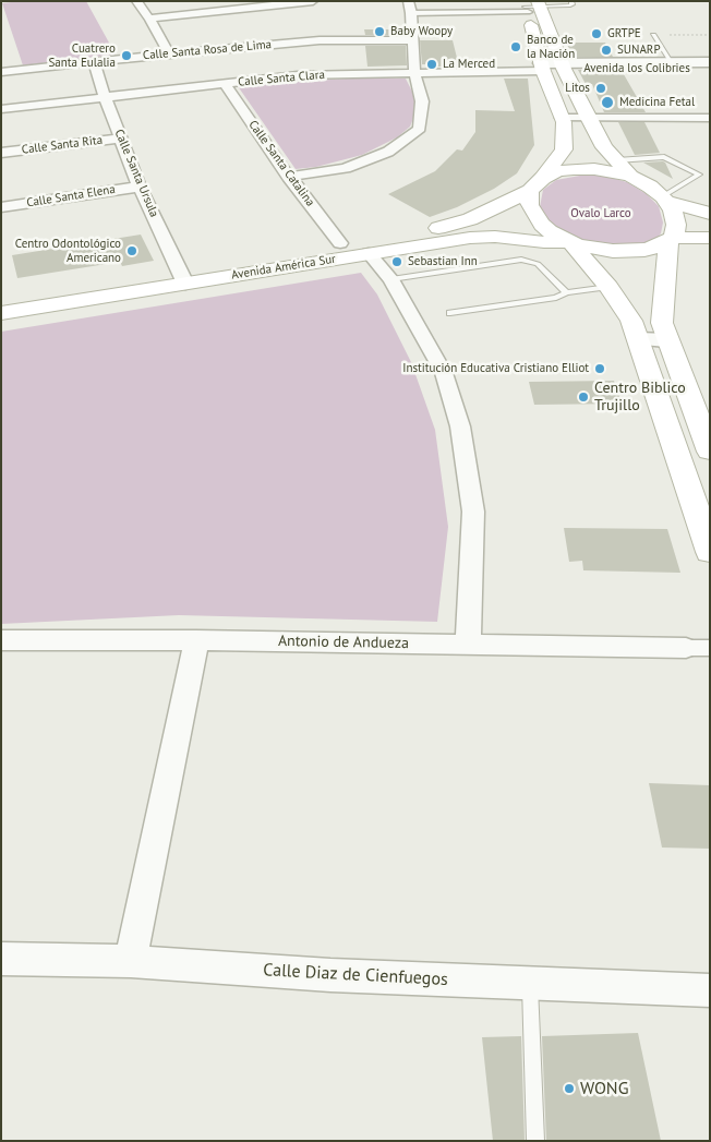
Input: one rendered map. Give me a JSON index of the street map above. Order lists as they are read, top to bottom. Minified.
{"streets":{"main road":["Avenida América Sur"],"street":["Calle Santa Rosa de Lima","Avenida los Colibries","Calle Santa Clara","Calle Santa Rita","Calle Santa Catalina","Calle Santa Ursula","Calle Santa Elena","Antonio de Andueza","Calle Diaz de Cienfuegos"]},"crossings":[["Calle Santa Rosa de Lima","Calle Santa Ursula"],["Avenida los Colibries","Calle Santa Clara"],["Calle Santa Clara","Calle Santa Catalina"],["Calle Santa Clara","Calle Santa Ursula"],["Calle Santa Rita","Calle Santa Ursula"],["Calle Santa Catalina","Avenida América Sur"],["Calle Santa Ursula","Calle Santa Elena"],["Calle Santa Ursula","Avenida América Sur"]],"parks":["Ovalo Larco"],"places":["Baby Woopy","GRTPE","Banco de la Nación","SUNARP","Cuatrero Santa Eulalia","La Merced","Litos","Medicina Fetal","Centro Odontológico Americano","Sebastian Inn","Institución Educativa Cristiano Elliot","Centro Biblico Trujillo","WONG"]}
